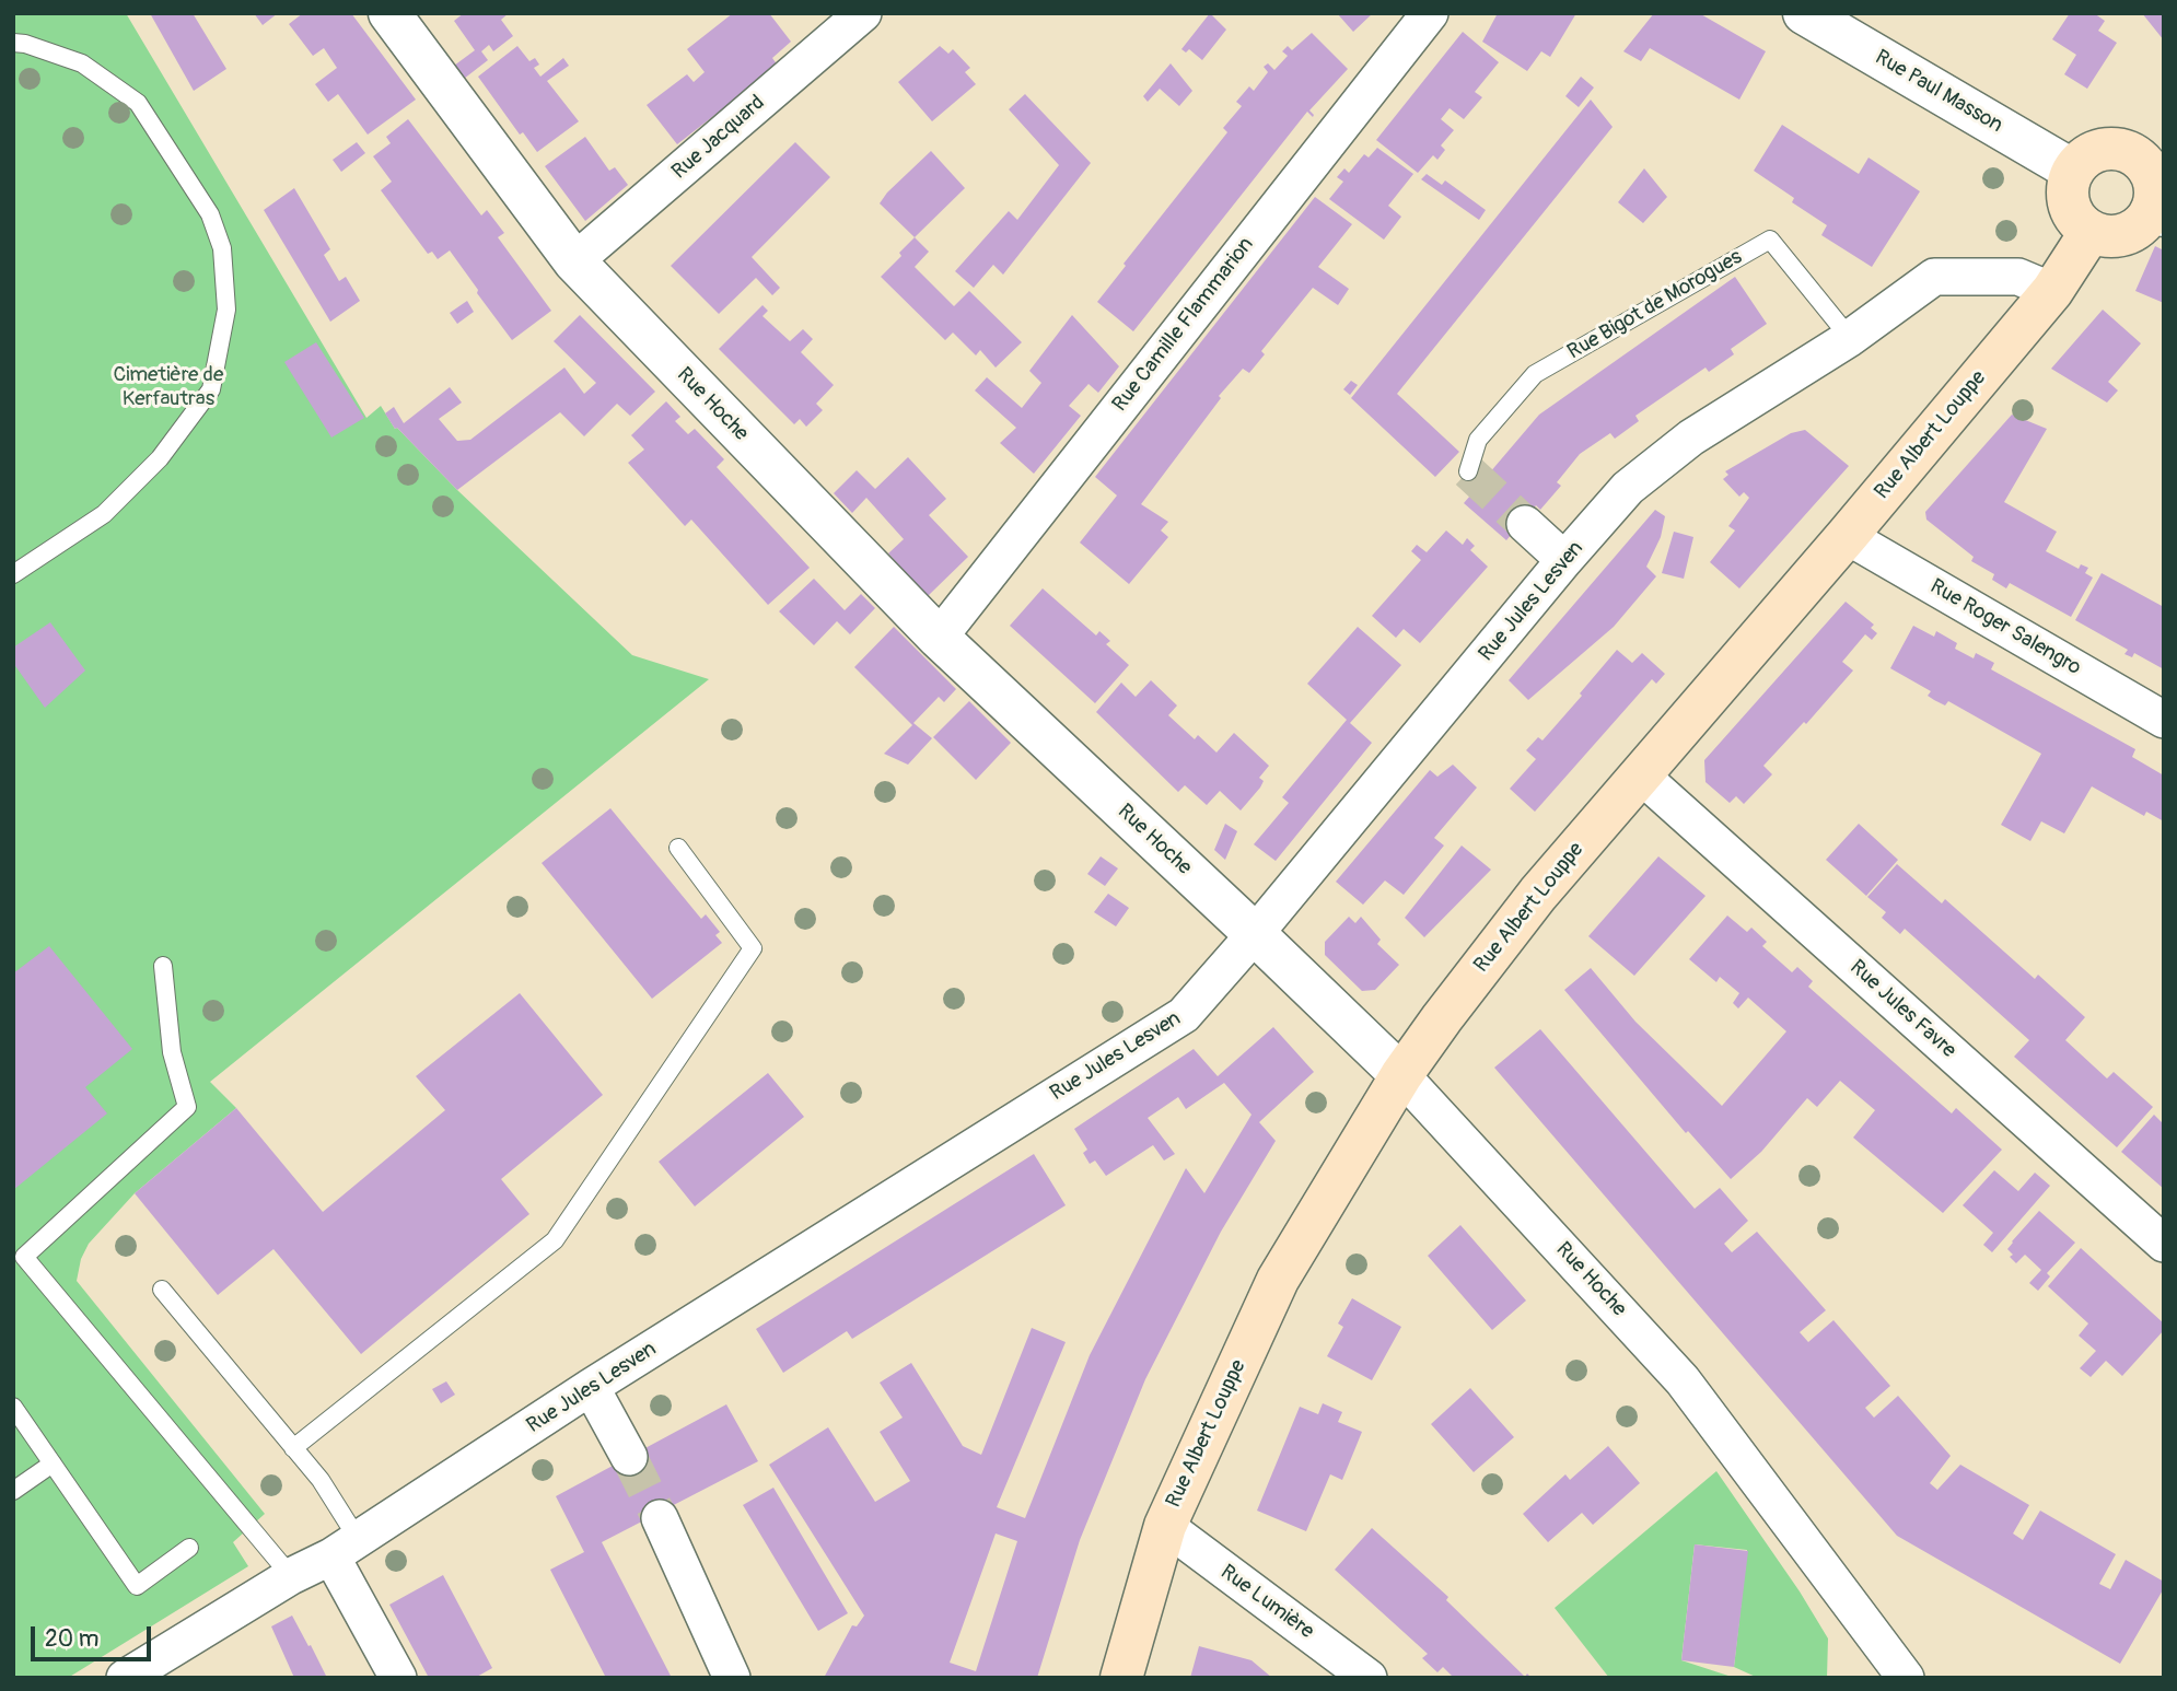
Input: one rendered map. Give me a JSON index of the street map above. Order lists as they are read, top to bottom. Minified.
{"streets":{"main road":["Rue Albert Louppe"],"street":["Rue Paul Masson","Rue Jacquard","Rue Camille Flammarion","Rue Hoche","Rue Jules Lesven","Rue Roger Salengro","Rue Jules Favre","Rue Lumière"],"lane":["Rue Bigot de Morogues"]},"crossings":[["Rue Paul Masson","Rue Albert Louppe"],["Rue Jacquard","Rue Hoche"],["Rue Bigot de Morogues","Rue Jules Lesven"],["Rue Camille Flammarion","Rue Hoche"],["Rue Hoche","Rue Albert Louppe"],["Rue Hoche","Rue Jules Lesven"],["Rue Albert Louppe","Rue Jules Lesven"],["Rue Albert Louppe","Rue Roger Salengro"],["Rue Albert Louppe","Rue Jules Favre"],["Rue Albert Louppe","Rue Lumière"]],"parks":["Cimetière de Kerfautras"],"scale_bar":"20 m"}
